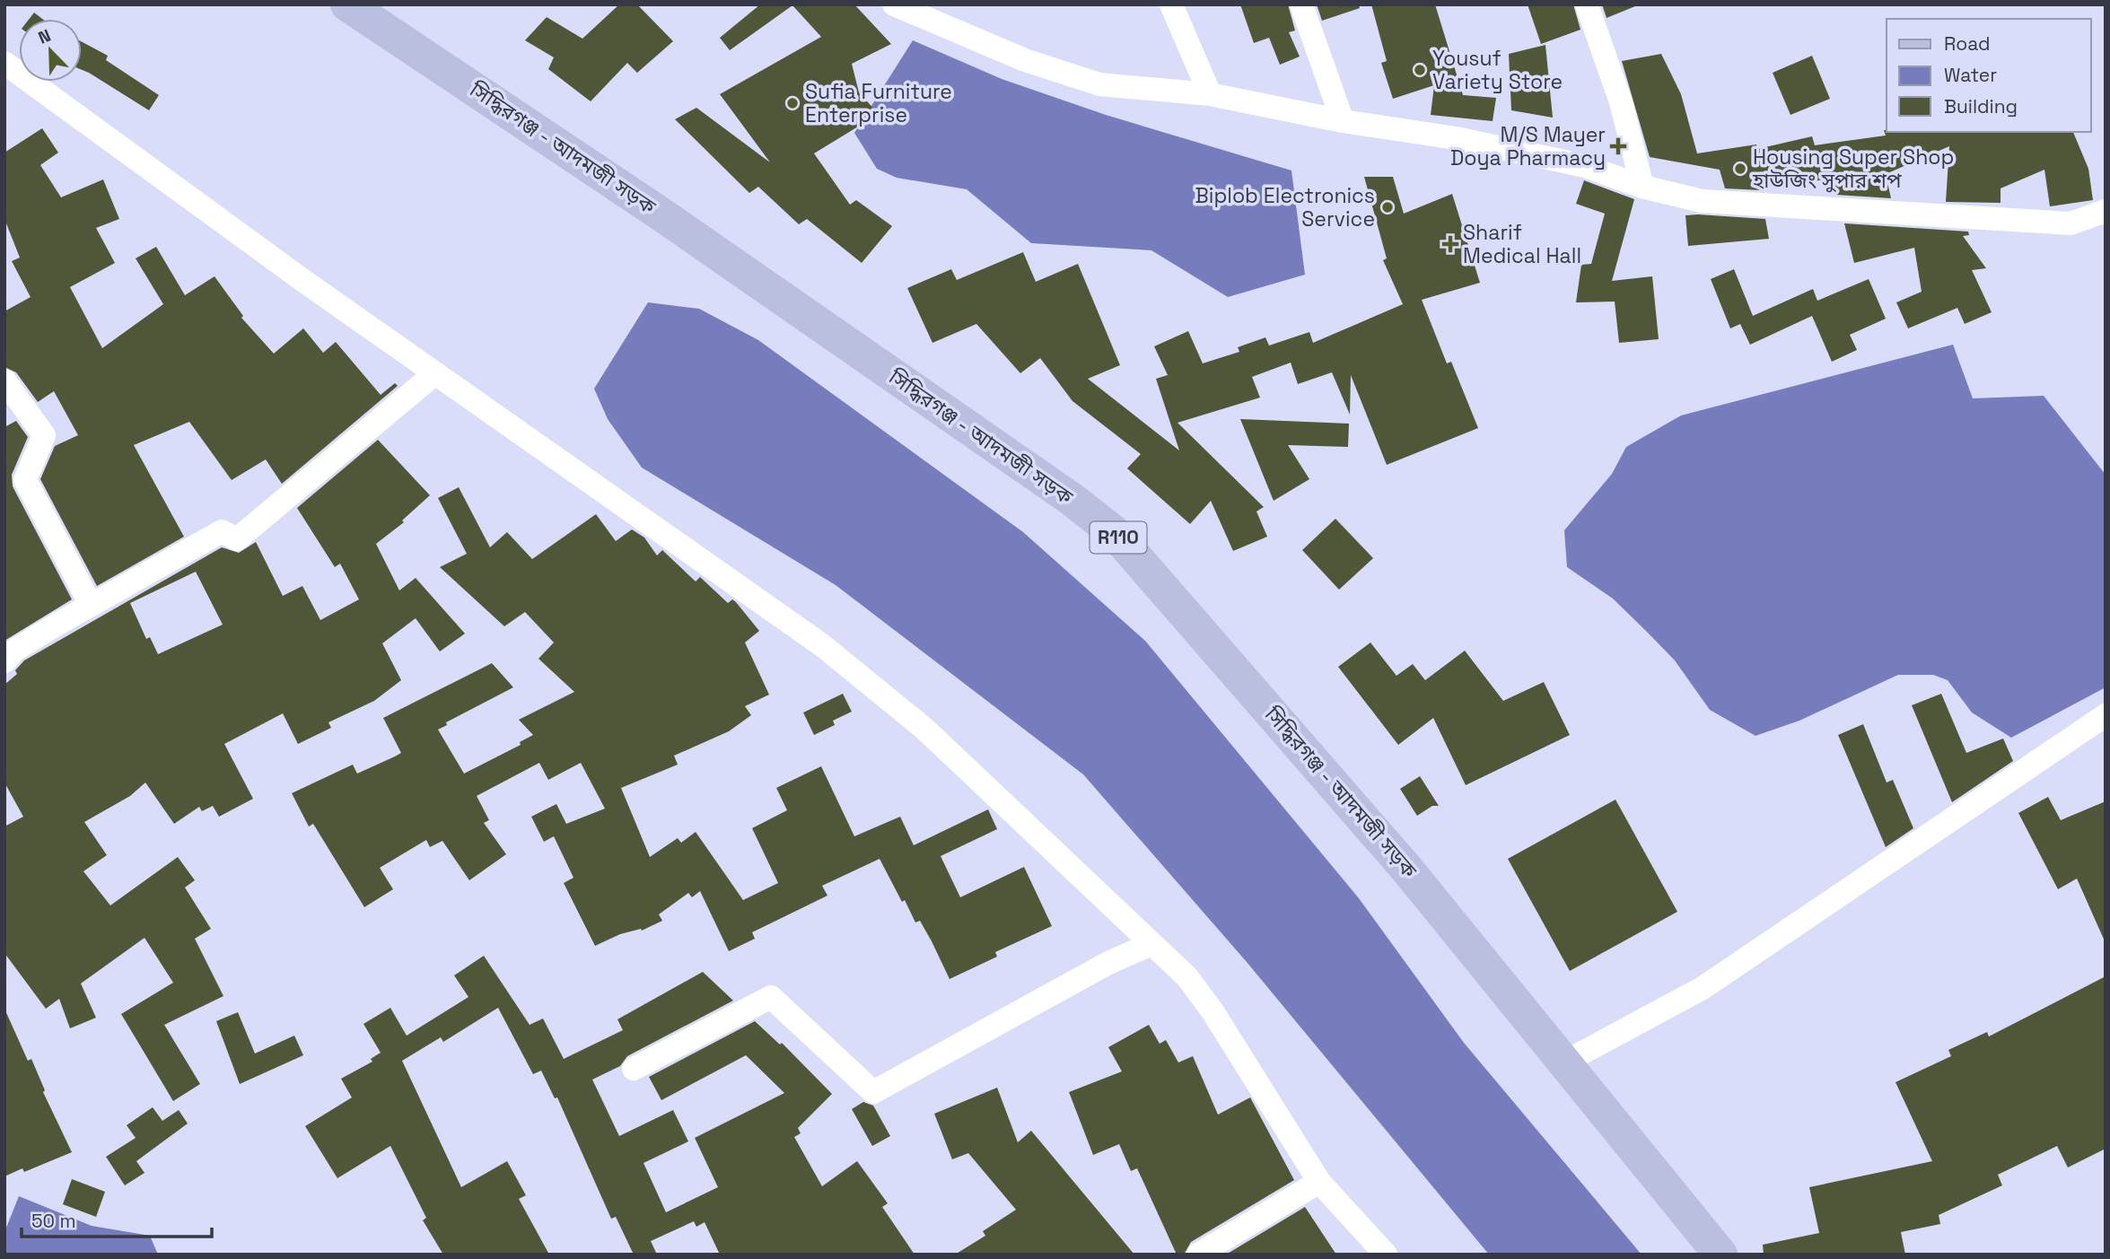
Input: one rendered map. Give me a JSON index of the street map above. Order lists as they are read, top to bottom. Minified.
{"streets":{"main road":["সিদ্ধিরগঞ্জ - আদমজী সড়ক","R110"]},"places":{"other":["Yousuf Variety Store","Sufia Furniture Enterprise","Housing Super Shop হাউজিং সুপার শপ","Biplob Electronics Service"],"health":["M/S Mayer Doya Pharmacy","Sharif Medical Hall"]},"legend":["Road","Water","Building"],"scale_bar":"50 m","north":"top left"}
